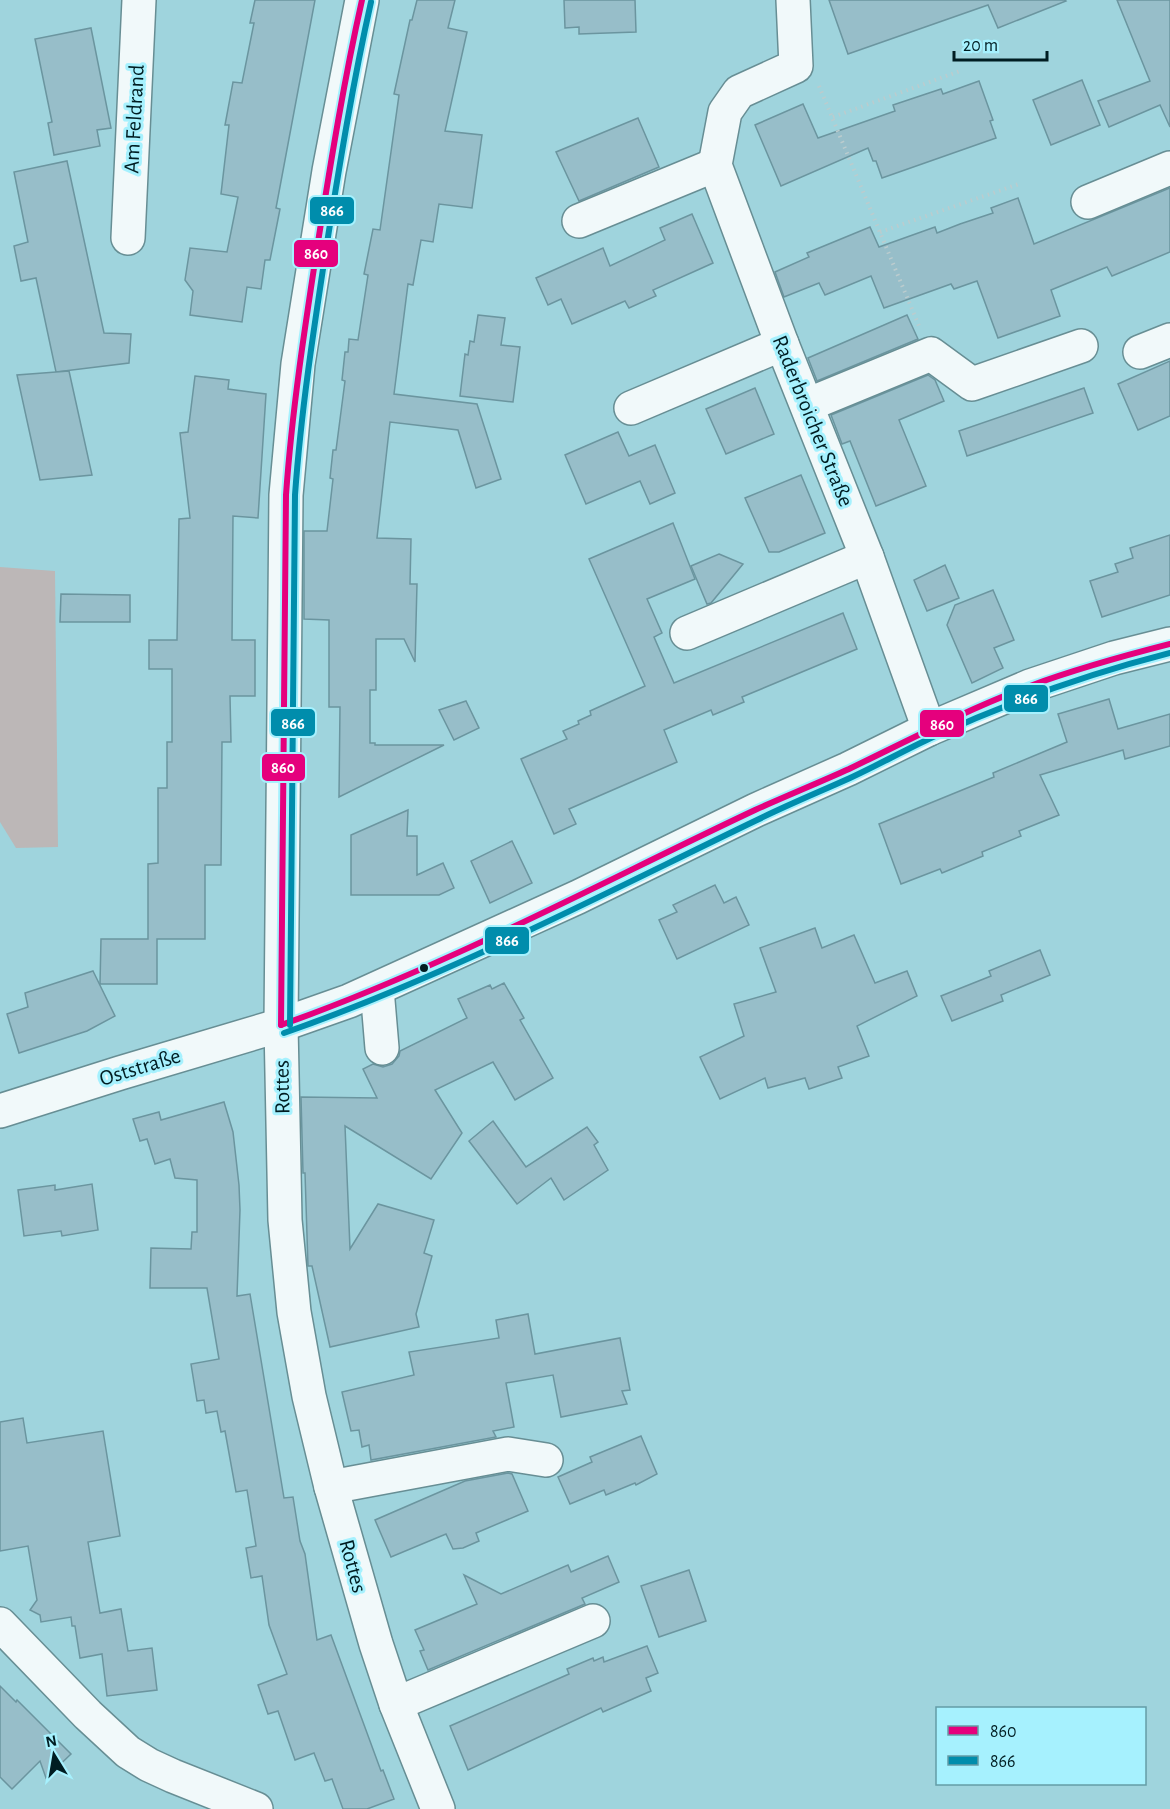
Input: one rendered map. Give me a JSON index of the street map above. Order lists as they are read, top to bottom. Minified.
{"streets":{"street":["Am Feldrand","Raderbroicher Straße","Oststraße","Rottes"]},"crossings":[["Oststraße","Rottes"]],"lines":["transit line 860","transit line 866"],"legend":["860","866"],"scale_bar":"20 m","north":"top"}
